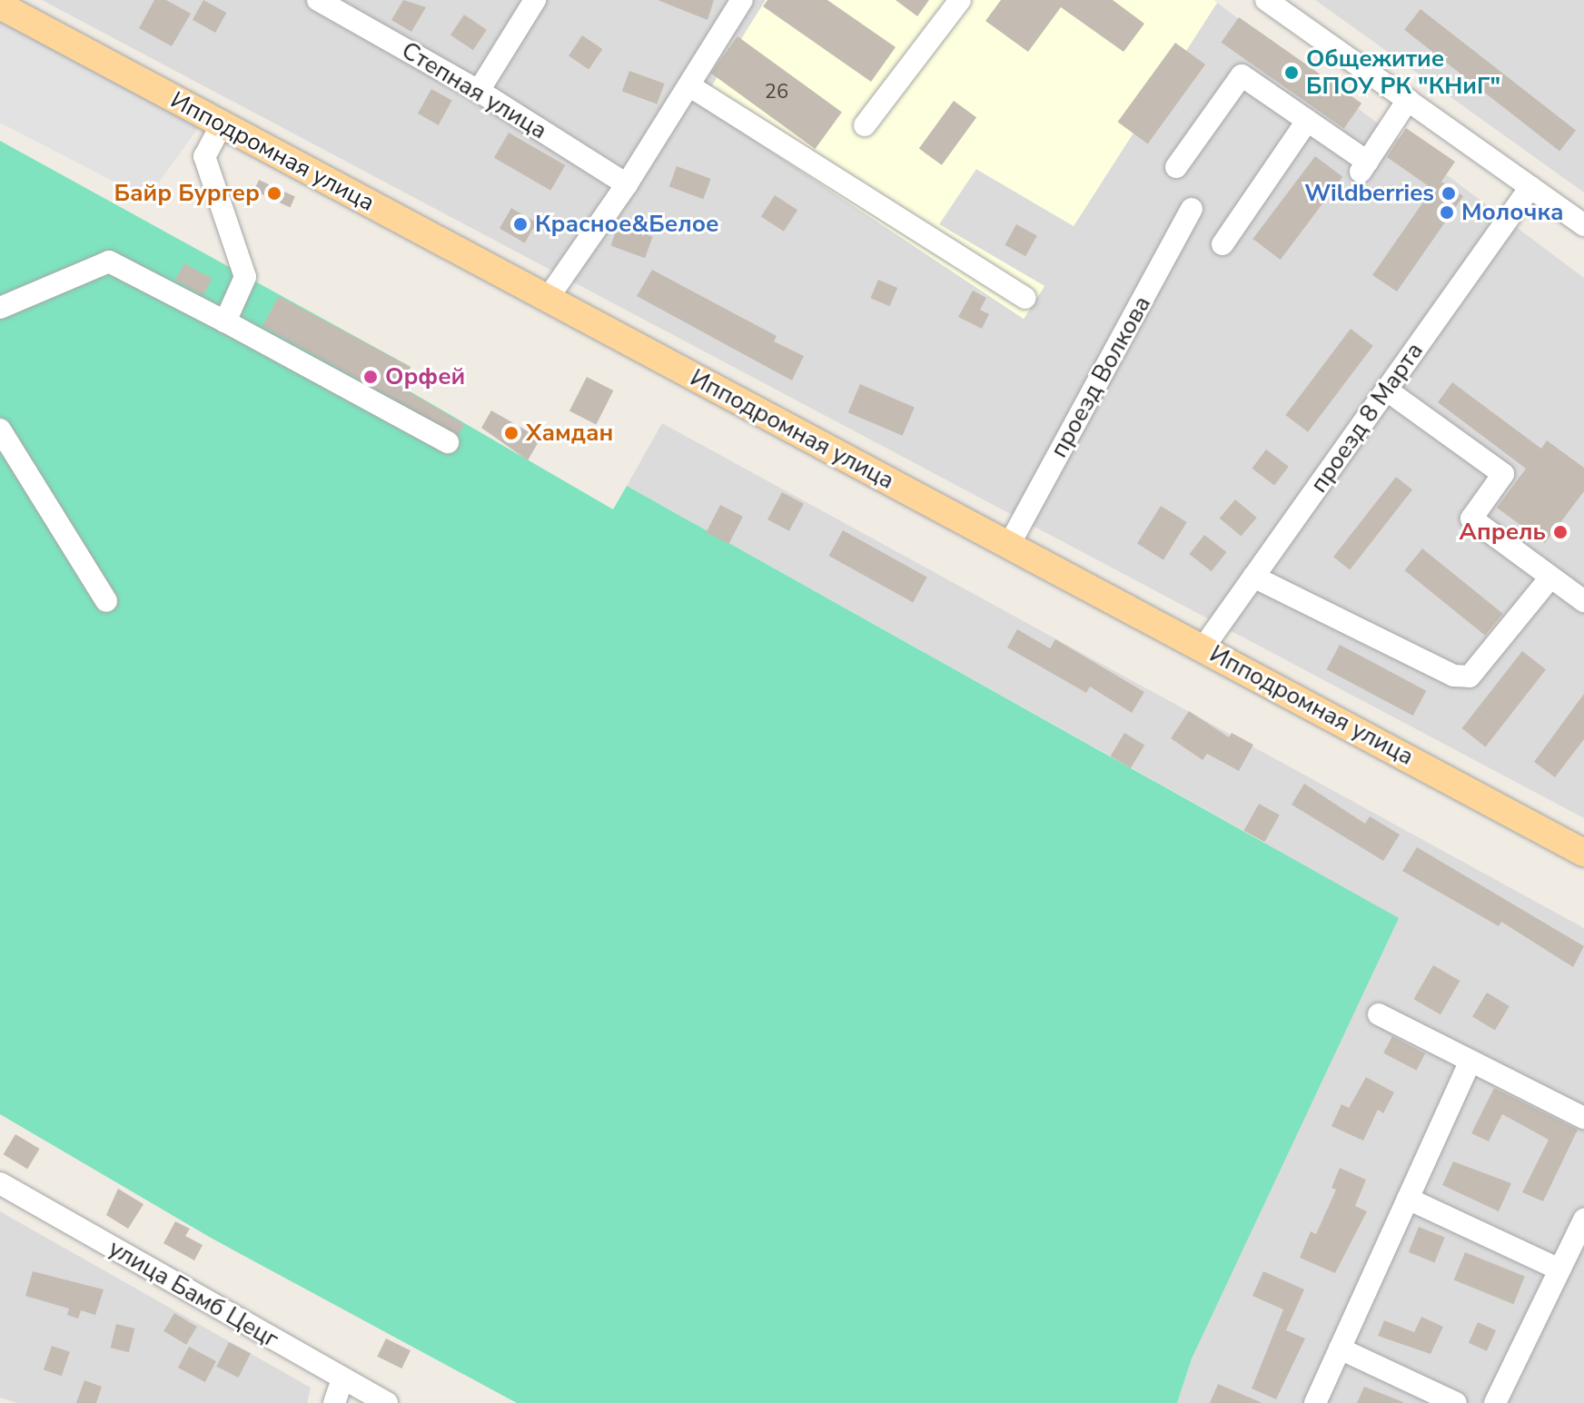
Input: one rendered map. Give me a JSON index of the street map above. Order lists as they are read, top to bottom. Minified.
{"streets":{"main road":["Ипподромная улица"],"street":["Степная улица","проезд Волкова","проезд 8 Марта","улица Бамб Цецг"]},"crossings":[["Ипподромная улица","проезд Волкова"],["Ипподромная улица","проезд 8 Марта"]],"places":["Общежитие БПОУ РК \"КНиГ\"","Байр Бургер","Wildberries","Молочка","Красное&Белое","Орфей","Хамдан","Апрель"],"house_numbers":["26"]}
